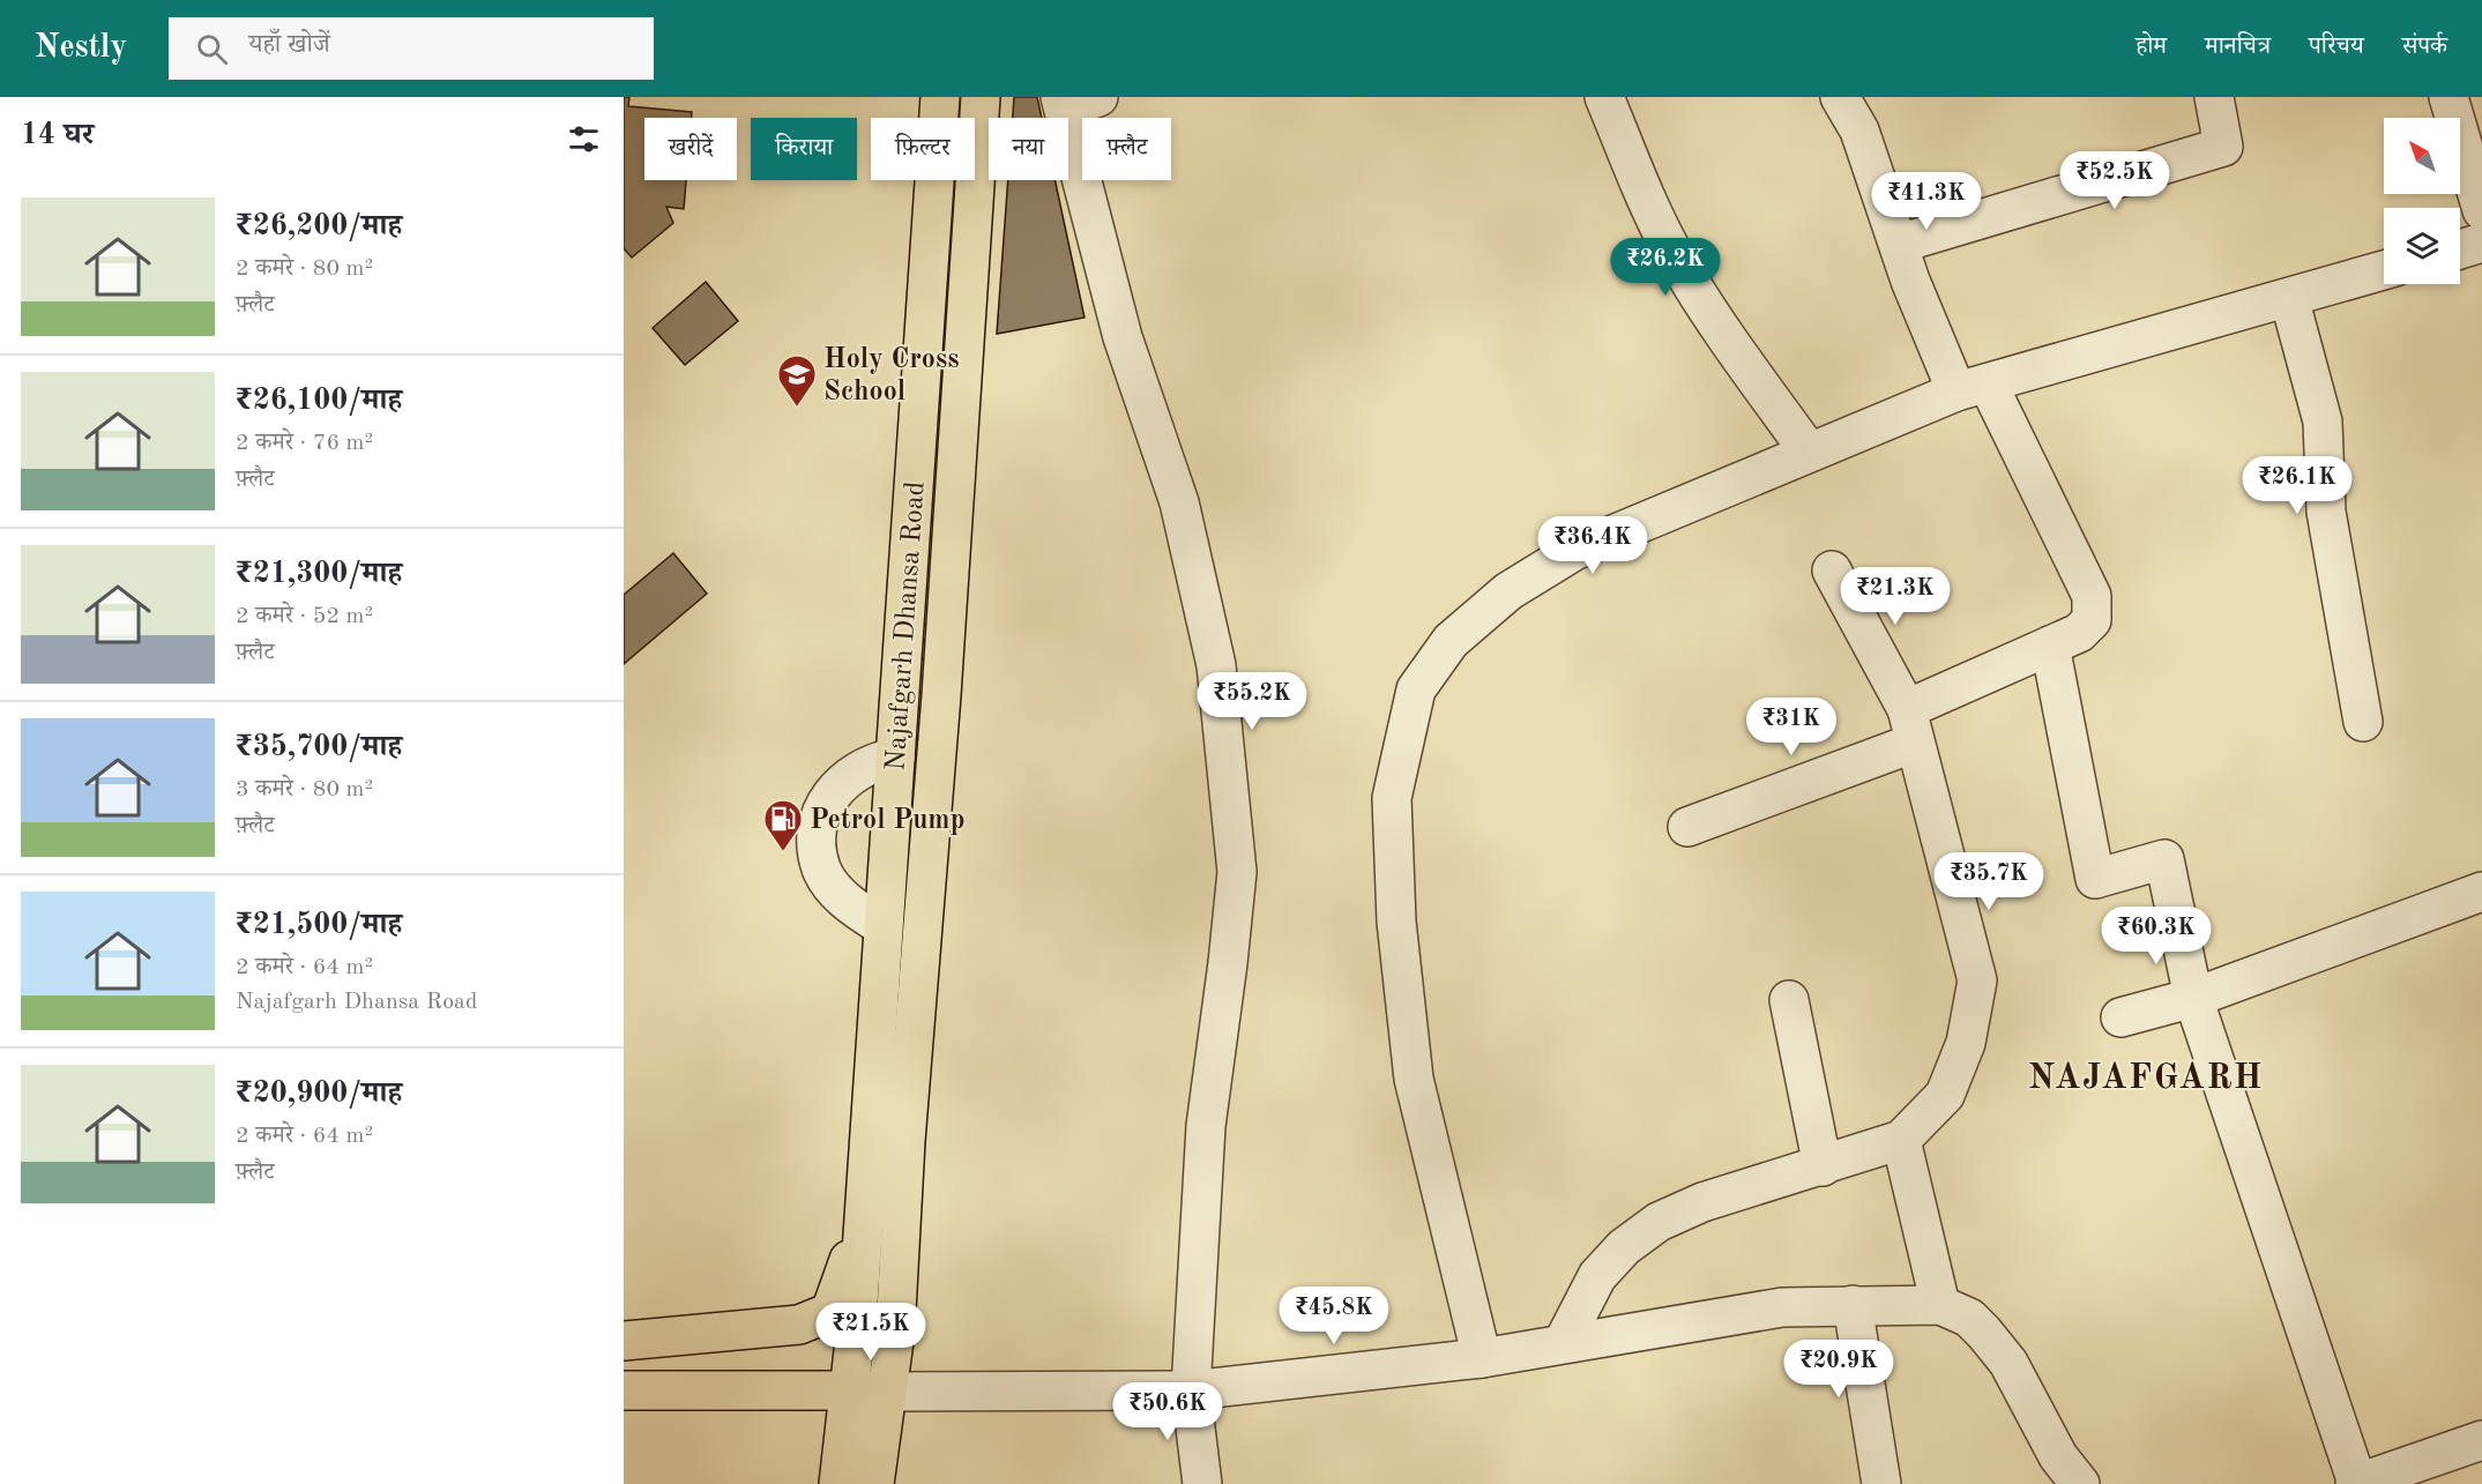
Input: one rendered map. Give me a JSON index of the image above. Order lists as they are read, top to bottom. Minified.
{"streets":{"main road":["Najafgarh Dhansa Road"]},"districts":["NAJAFGARH"],"places":{"school or university":["Holy Cross School"],"fuel station":["Petrol Pump"]},"north":"top left","page":{"header":"Nestly","search":"यहाँ खोजें","nav":["होम","मानचित्र","परिचय","संपर्क"],"heading":"14 घर","chip":["खरीदें","किराया","फ़िल्टर","नया","फ़्लैट"],"price":["₹52.5K","₹41.3K","₹26.2K","₹26.1K","₹36.4K","₹21.3K","₹55.2K","₹31K","₹35.7K","₹60.3K","₹45.8K","₹21.5K","₹20.9K","₹50.6K"],"list":[{"name":"₹26,200/माह","note":"2 कमरे · 80 m² · फ़्लैट"},{"name":"₹26,100/माह","note":"2 कमरे · 76 m² · फ़्लैट"},{"name":"₹21,300/माह","note":"2 कमरे · 52 m² · फ़्लैट"},{"name":"₹35,700/माह","note":"3 कमरे · 80 m² · फ़्लैट"},{"name":"₹21,500/माह","note":"2 कमरे · 64 m² · Najafgarh Dhansa Road"},{"name":"₹20,900/माह","note":"2 कमरे · 64 m² · फ़्लैट"}]}}
